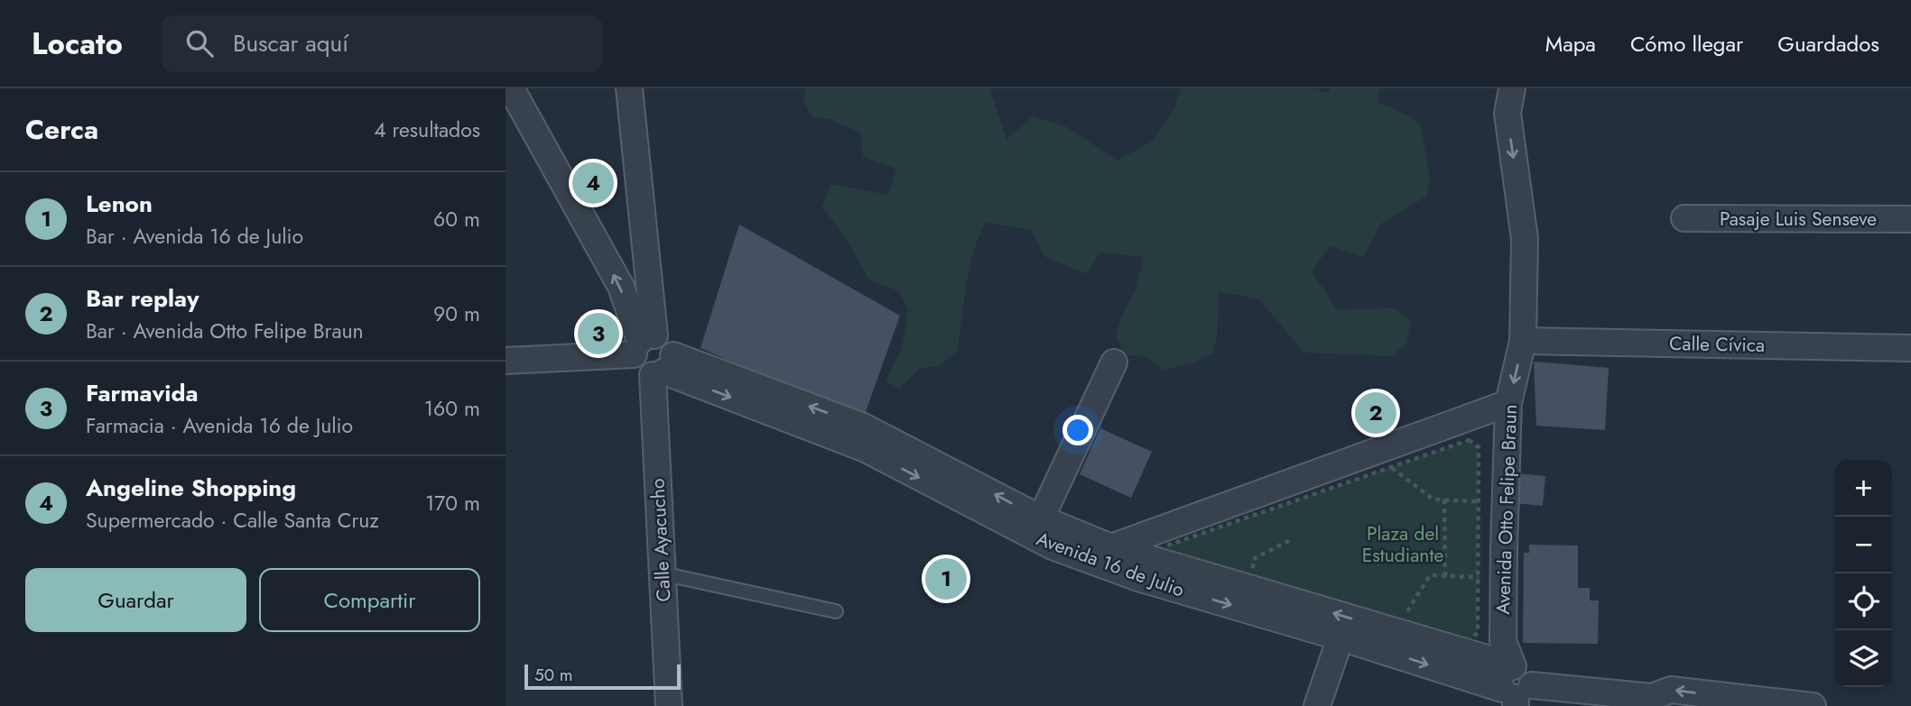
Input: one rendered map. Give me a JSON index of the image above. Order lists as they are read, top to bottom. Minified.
{"streets":{"street":["Pasaje Luis Senseve","Calle Cívica","Avenida Otto Felipe Braun","Calle Ayacucho","Avenida 16 de Julio"]},"crossings":[["Calle Cívica","Avenida Otto Felipe Braun"],["Avenida Otto Felipe Braun","Avenida 16 de Julio"],["Calle Ayacucho","Avenida 16 de Julio"]],"one_way":["Avenida Otto Felipe Braun"],"parks":["Plaza del Estudiante"],"scale_bar":"50 m","page":{"header":"Locato","search":"Buscar aquí","nav":["Mapa","Cómo llegar","Guardados"],"heading":["Cerca","4 resultados"],"pins":["4","3","2","1"],"list":[{"mark":"1","name":"Lenon","note":"Bar · Avenida 16 de Julio","value":"60 m"},{"mark":"2","name":"Bar replay","note":"Bar · Avenida Otto Felipe Braun","value":"90 m"},{"mark":"3","name":"Farmavida","note":"Farmacia · Avenida 16 de Julio","value":"160 m"},{"mark":"4","name":"Angeline Shopping","note":"Supermercado · Calle Santa Cruz","value":"170 m"}],"map_buttons":["+","−"],"buttons":["Guardar","Compartir"],"scale":"50 m"}}
